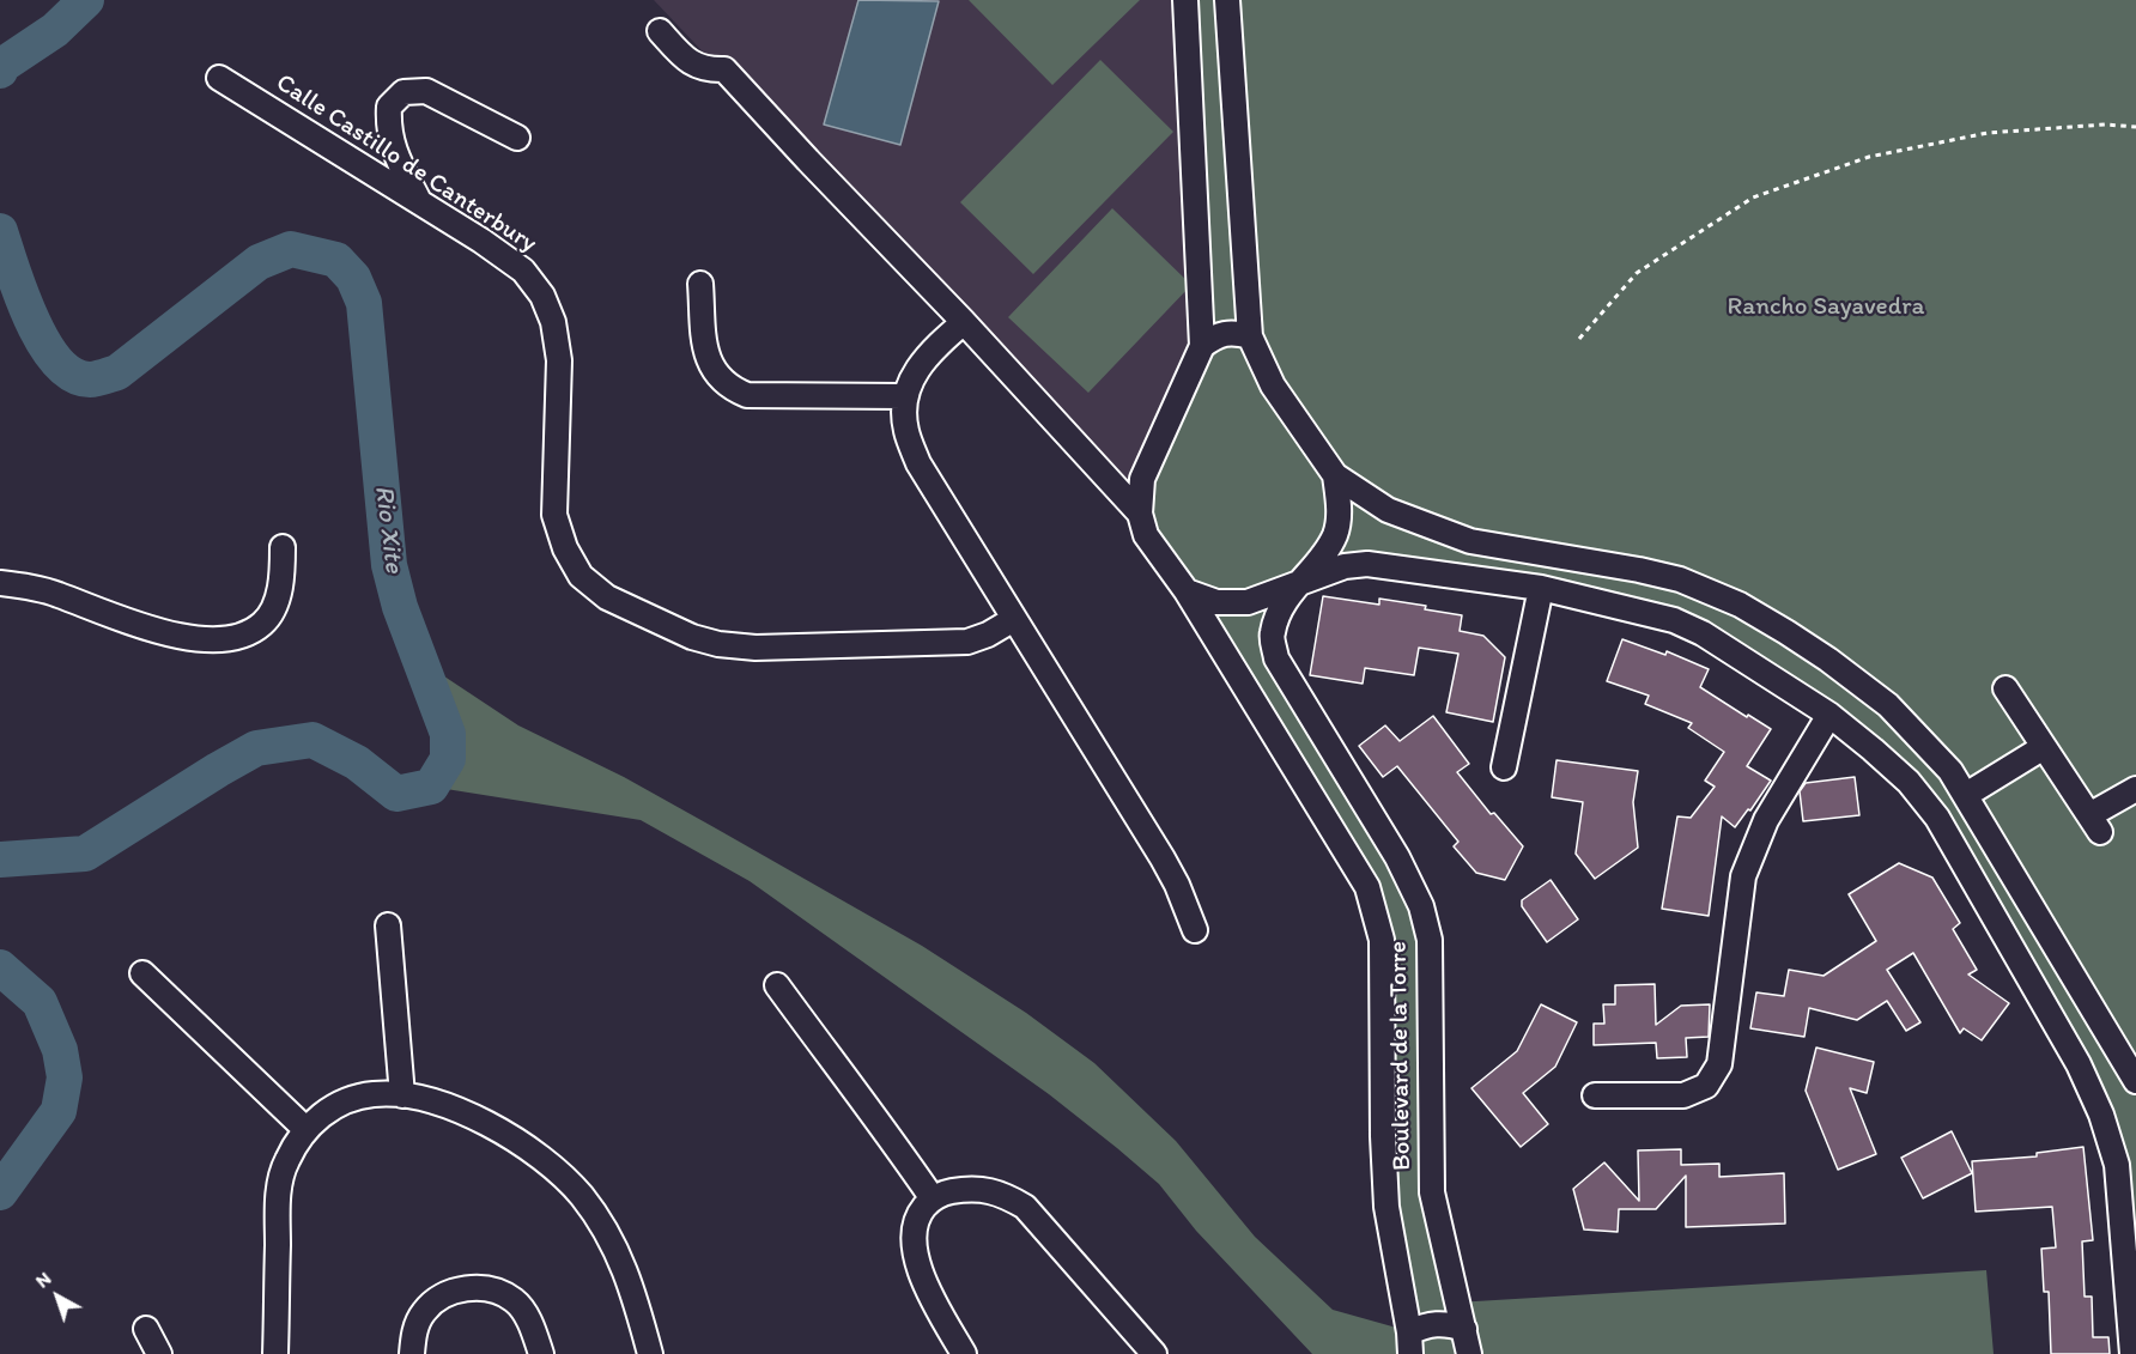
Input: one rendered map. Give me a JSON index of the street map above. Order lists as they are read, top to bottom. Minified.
{"streets":{"street":["Calle Castillo de Canterbury","Boulevard de la Torre"]},"water":["Rio Xite"],"parks":["Rancho Sayavedra"],"north":"top left"}
